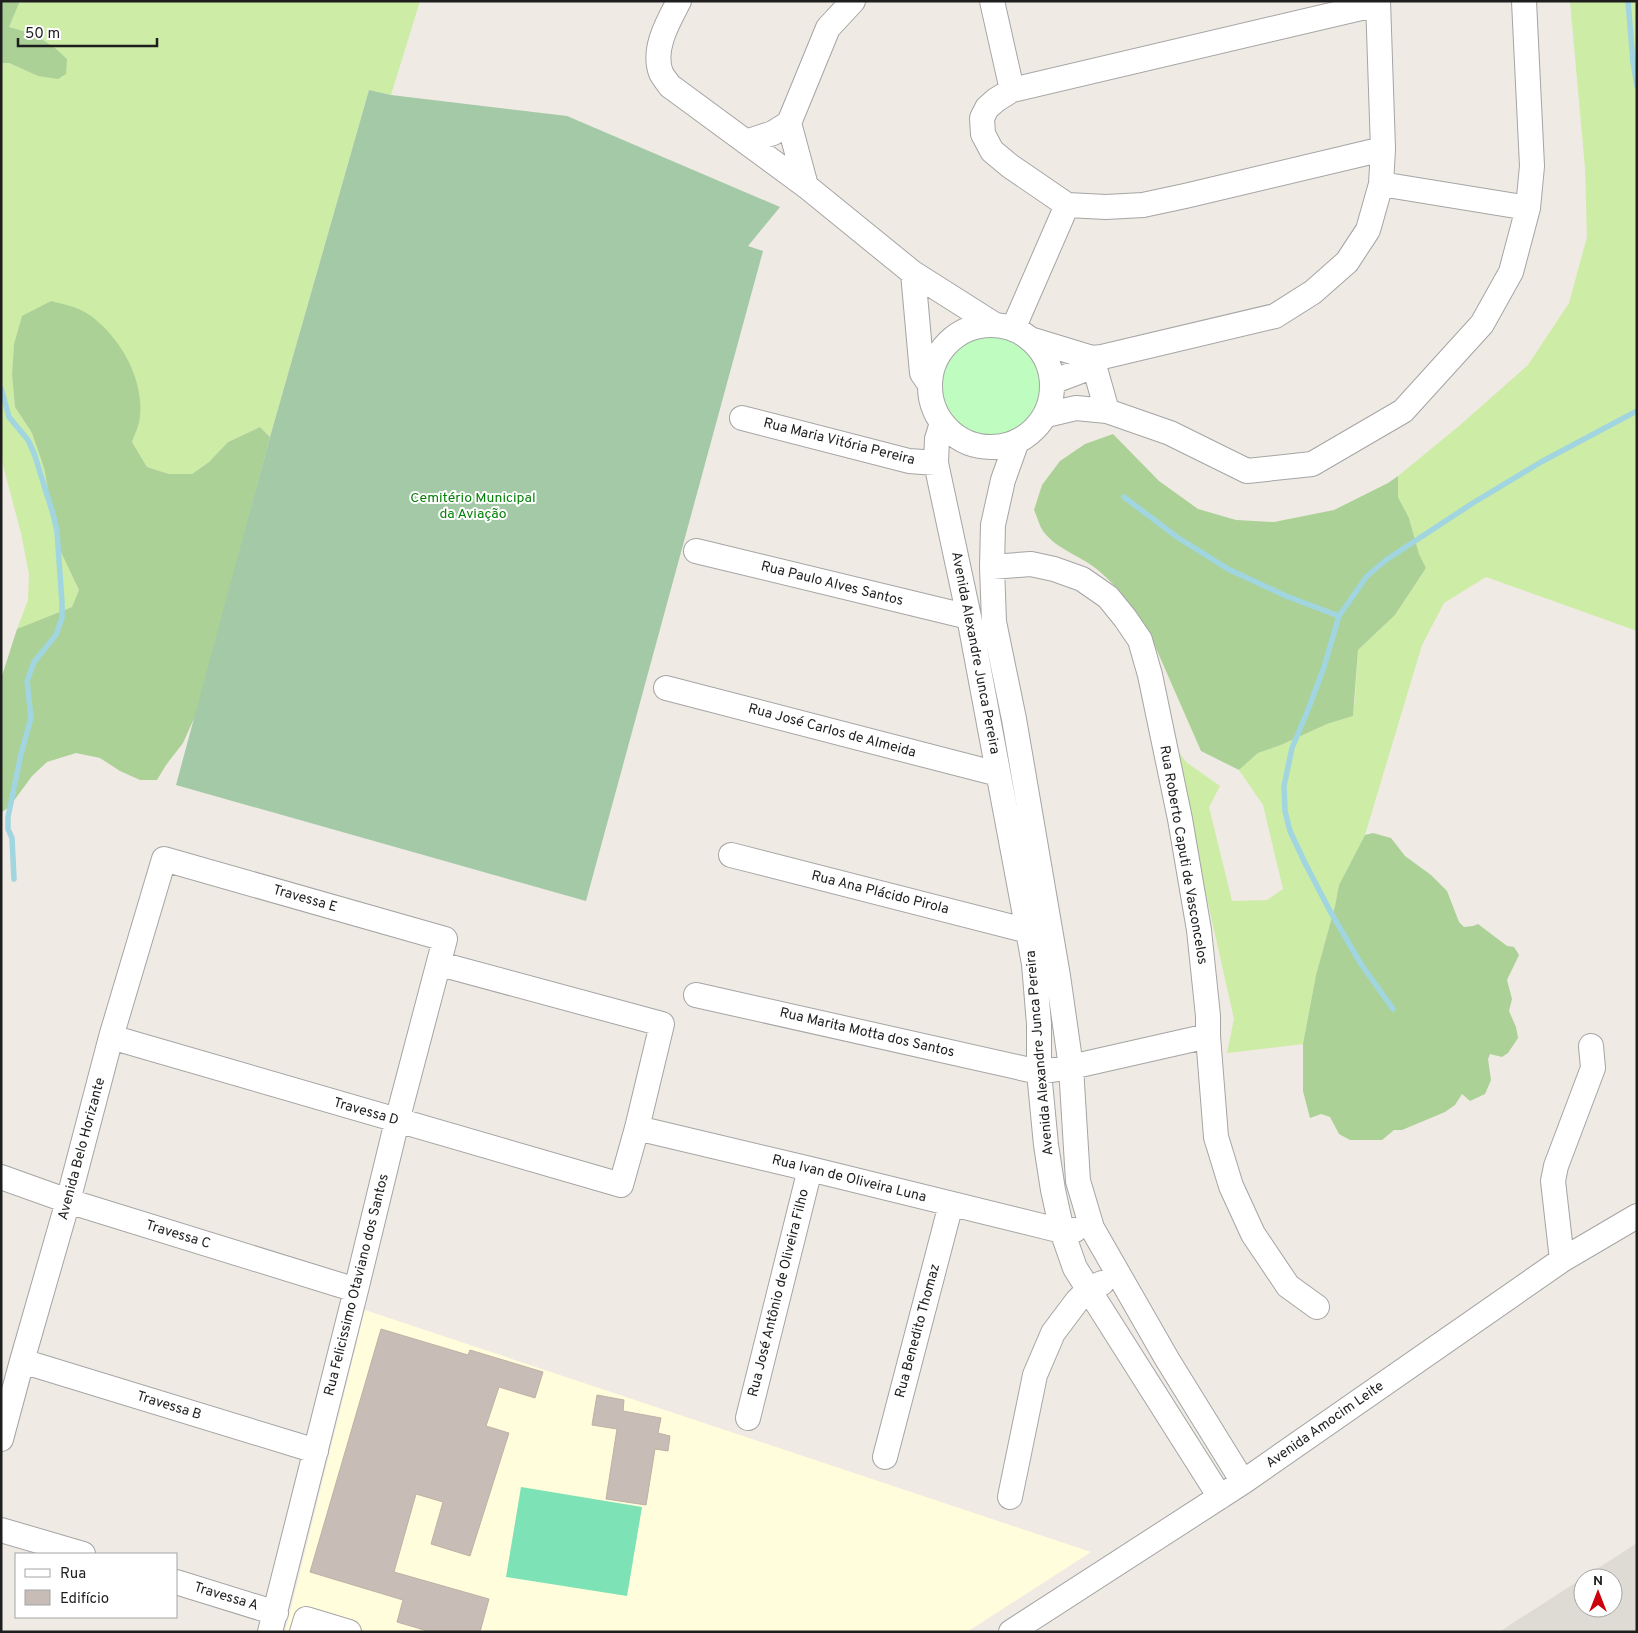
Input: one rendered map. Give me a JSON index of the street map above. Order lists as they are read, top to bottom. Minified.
{"streets":{"street":["Rua Maria Vitória Pereira","Rua Paulo Alves Santos","Avenida Alexandre Junca Pereira","Rua José Carlos de Almeida","Rua Roberto Caputi de Vasconcelos","Rua Ana Plácido Pirola","Travessa E","Rua Marita Motta dos Santos","Travessa D","Avenida Belo Horizante","Rua Ivan de Oliveira Luna","Travessa C","Rua Felicissimo Otaviano dos Santos","Rua José Antônio de Oliveira Filho","Rua Benedito Thomaz","Travessa B","Avenida Amocim Leite","Travessa A"]},"crossings":[["Rua Maria Vitória Pereira","Avenida Alexandre Junca Pereira"],["Rua Paulo Alves Santos","Avenida Alexandre Junca Pereira"],["Avenida Alexandre Junca Pereira","Rua José Carlos de Almeida"],["Avenida Alexandre Junca Pereira","Rua Roberto Caputi de Vasconcelos"],["Avenida Alexandre Junca Pereira","Rua Ana Plácido Pirola"],["Avenida Alexandre Junca Pereira","Rua Marita Motta dos Santos"],["Avenida Alexandre Junca Pereira","Rua Ivan de Oliveira Luna"],["Avenida Alexandre Junca Pereira","Avenida Amocim Leite"],["Travessa E","Avenida Belo Horizante"],["Travessa E","Rua Felicissimo Otaviano dos Santos"],["Travessa D","Avenida Belo Horizante"],["Travessa D","Rua Ivan de Oliveira Luna"],["Travessa D","Rua Felicissimo Otaviano dos Santos"],["Avenida Belo Horizante","Travessa C"],["Avenida Belo Horizante","Travessa B"],["Rua Ivan de Oliveira Luna","Rua José Antônio de Oliveira Filho"],["Rua Ivan de Oliveira Luna","Rua Benedito Thomaz"],["Travessa C","Rua Felicissimo Otaviano dos Santos"],["Rua Felicissimo Otaviano dos Santos","Travessa B"],["Rua Felicissimo Otaviano dos Santos","Travessa A"]],"parks":["Cemitério Municipal da Aviação"],"legend":["Rua","Edifício"],"scale_bar":"50 m","north":"top"}
